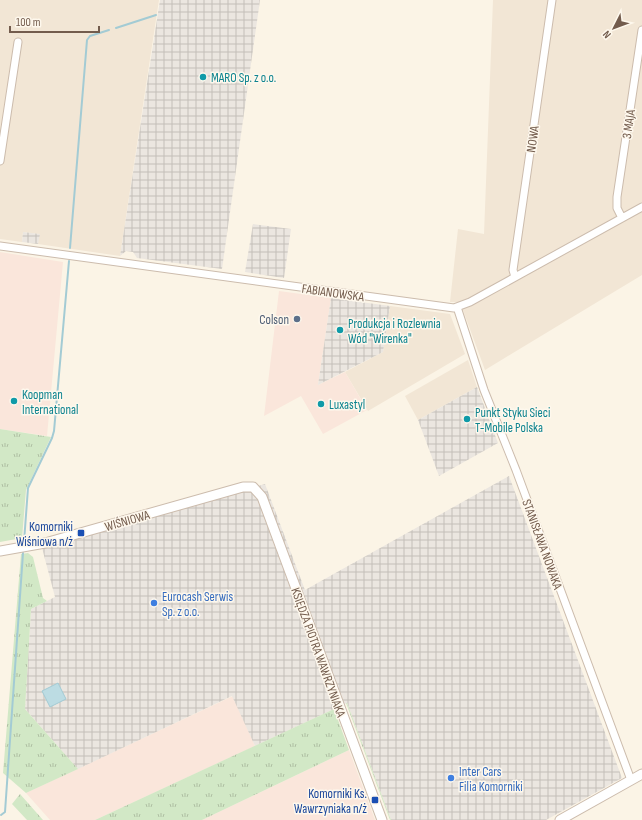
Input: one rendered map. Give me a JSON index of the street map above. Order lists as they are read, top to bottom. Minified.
{"streets":{"street":["3 MAJA","NOWA","FABIANOWSKA","WIŚNIOWA","STANISŁAWA NOWAKA","KSIĘDZA PIOTRA WAWRZYNIAKA"]},"crossings":[["3 MAJA","FABIANOWSKA"],["NOWA","FABIANOWSKA"],["FABIANOWSKA","STANISŁAWA NOWAKA"],["WIŚNIOWA","KSIĘDZA PIOTRA WAWRZYNIAKA"]],"places":{"other":["MARO Sp. z o.o.","Colson","Produkcja i Rozlewnia Wód \"Wirenka\"","Koopman International","Luxastyl","Punkt Styku Sieci T-Mobile Polska","Eurocash Serwis Sp. z o.o.","Inter Cars Filia Komorniki"],"transit":["Komorniki Wiśniowa n/ż","Komorniki Ks. Wawrzyniaka n/ż"]},"scale_bar":"100 m","north":"bottom left"}
